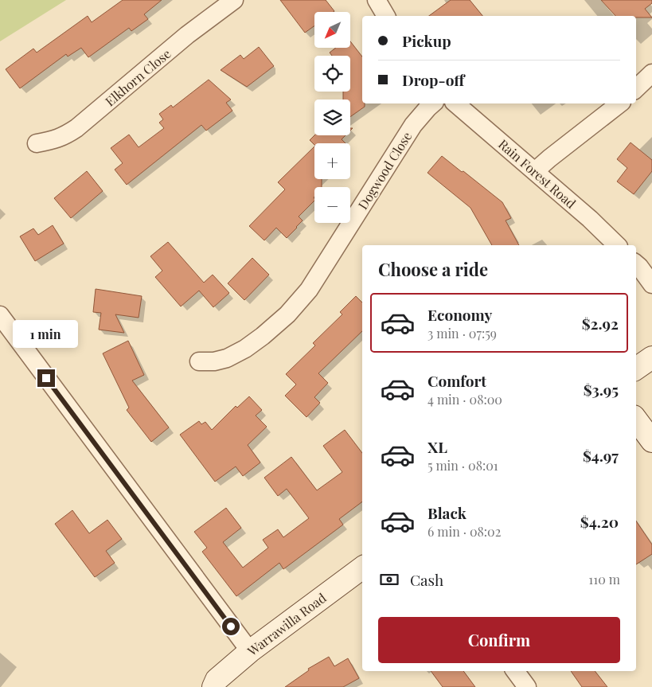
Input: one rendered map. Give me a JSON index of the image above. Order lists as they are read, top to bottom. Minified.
{"streets":{"street":["Elkhorn Close","Dogwood Close","Rain Forest Road","Warrawilla Road"]},"north":"bottom left","page":{"map_buttons":["+","−"],"banner":["Pickup","Drop-off"],"heading":"Choose a ride","list":[{"name":"Economy","note":"3 min · 07:59","value":"$2.92"},{"name":"Comfort","note":"4 min · 08:00","value":"$3.95"},{"name":"XL","note":"5 min · 08:01","value":"$4.97"},{"name":"Black","note":"6 min · 08:02","value":"$4.20"}],"bubble":"1 min","pay":["Cash","110 m"],"buttons":"Confirm"}}
